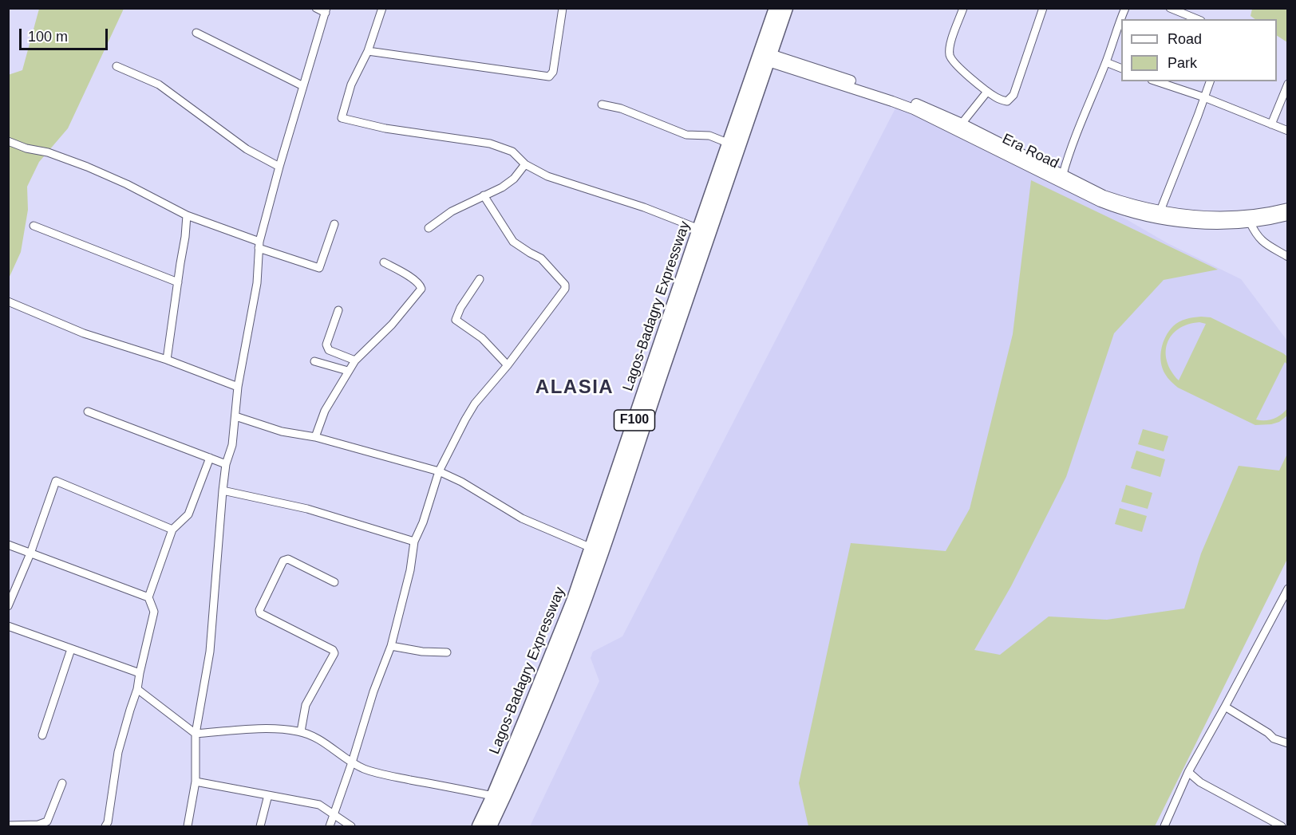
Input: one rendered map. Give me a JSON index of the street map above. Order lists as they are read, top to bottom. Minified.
{"streets":{"highway":["Lagos-Badagry Expressway","F100"],"main road":["Era Road"]},"crossings":[["Era Road","Lagos-Badagry Expressway"]],"districts":["ALASIA"],"legend":["Road","Park"],"scale_bar":"100 m"}
